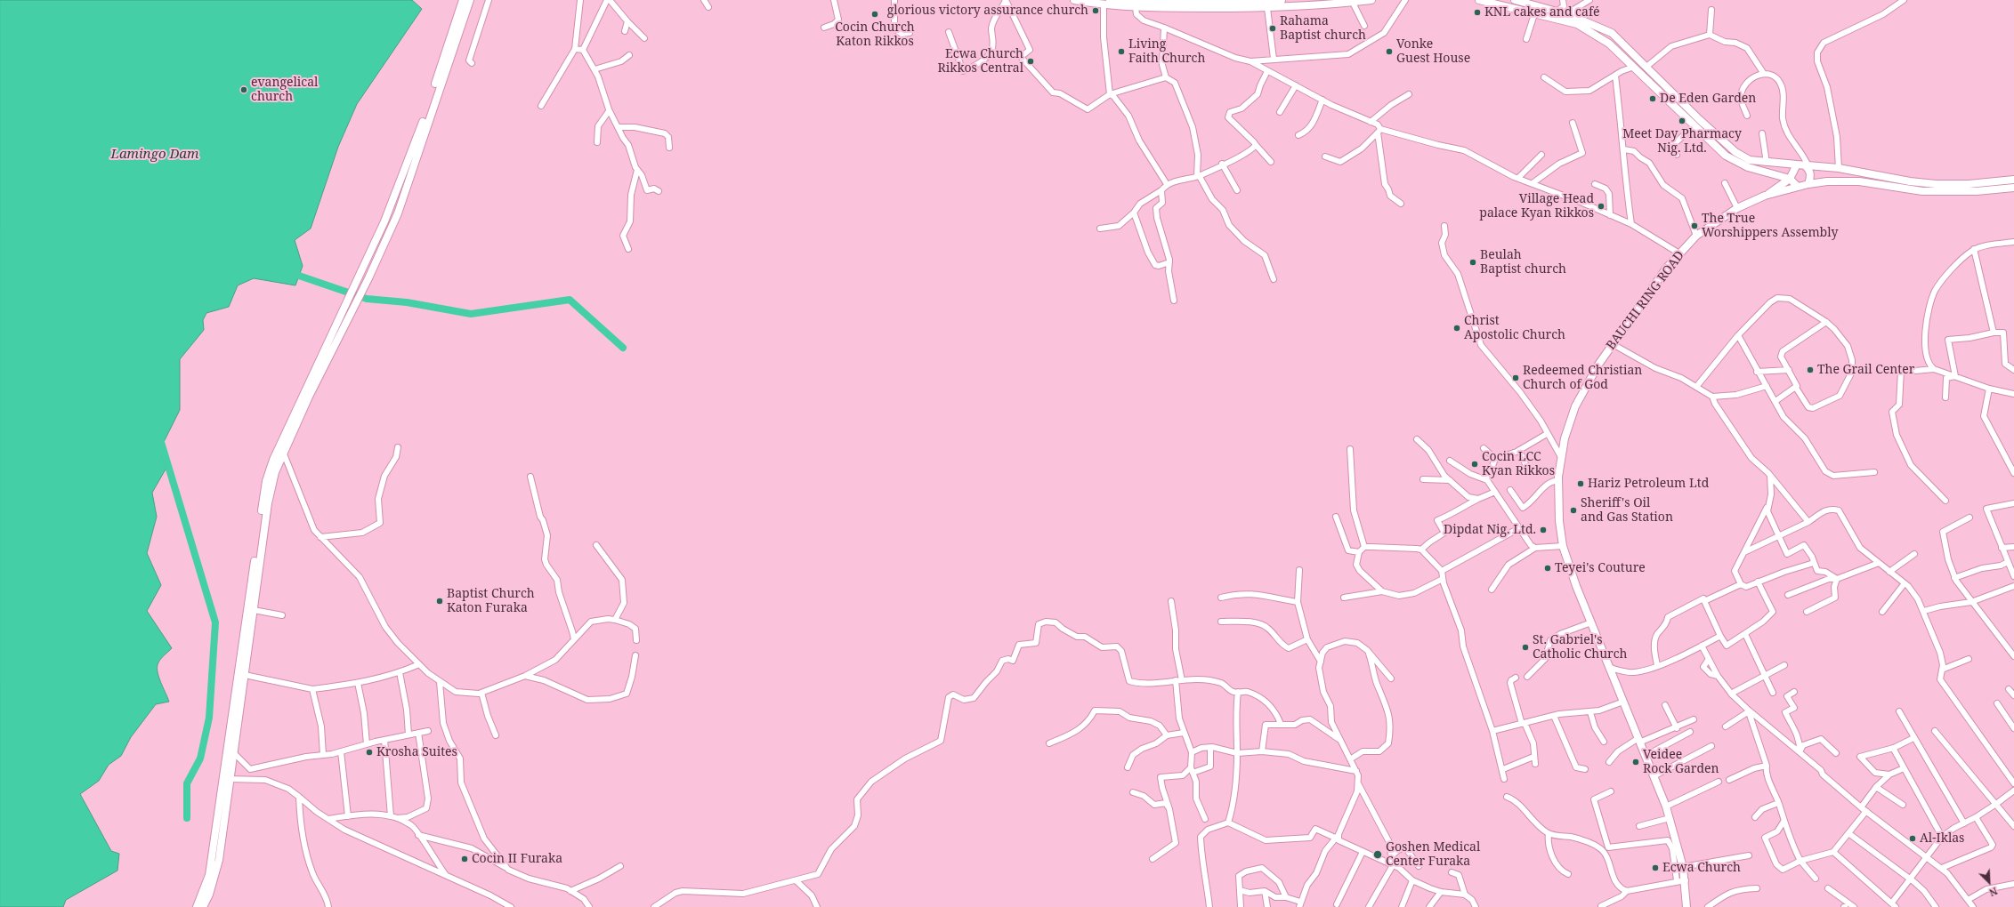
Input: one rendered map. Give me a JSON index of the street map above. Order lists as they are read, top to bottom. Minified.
{"streets":{"main road":["BAUCHI RING ROAD"]},"water":["Lamingo Dam"],"places":["glorious victory assurance church","KNL cakes and café","Cocin Church Katon Rikkos","Rahama Baptist church","Living Faith Church","Vonke Guest House","Ecwa Church Rikkos Central","evangelical church","De Eden Garden","Meet Day Pharmacy Nig. Ltd.","Village Head palace Kyan Rikkos","The True Worshippers Assembly","Beulah Baptist church","Christ Apostolic Church","The Grail Center","Redeemed Christian Church of God","Cocin LCC Kyan Rikkos","Hariz Petroleum Ltd","Sheriff's Oil and Gas Station","Dipdat Nig. Ltd.","Teyei's Couture","Baptist Church Katon Furaka","St. Gabriel's Catholic Church","Krosha Suites","Veidee Rock Garden","Al-Iklas","Goshen Medical Center Furaka","Cocin II Furaka","Ecwa Church"],"north":"bottom right"}
